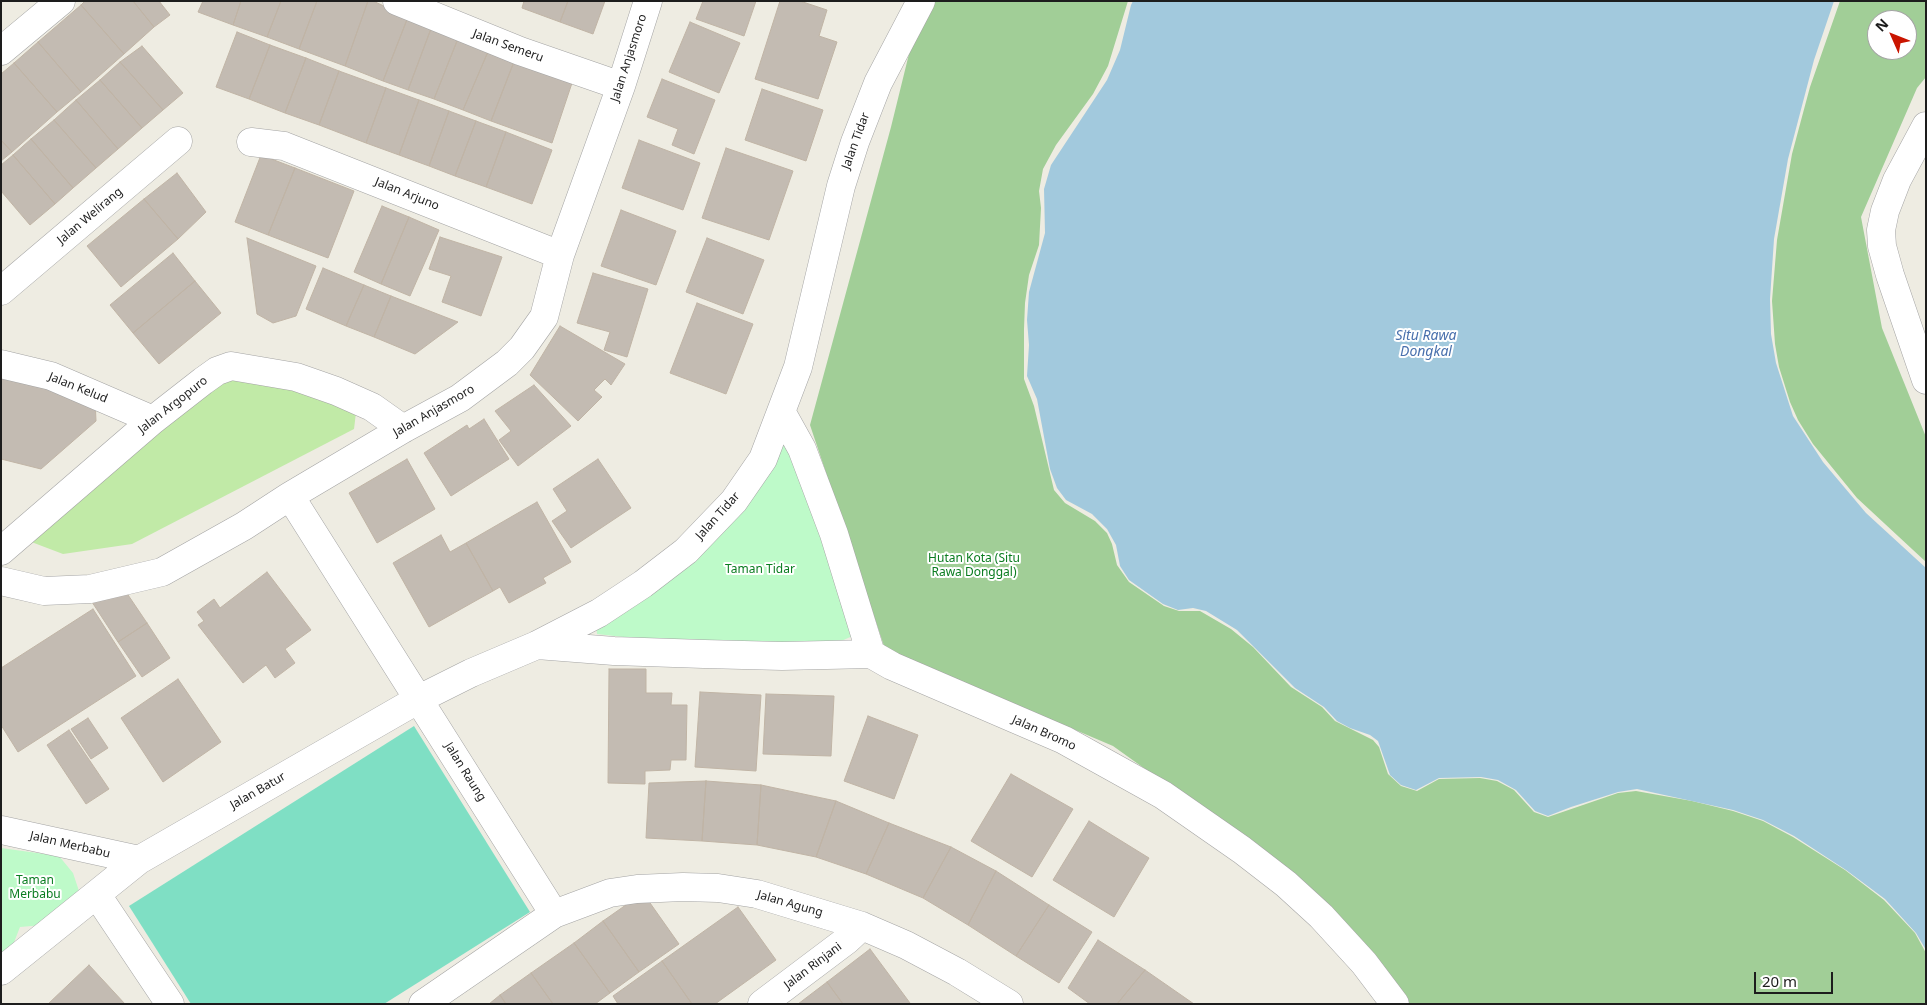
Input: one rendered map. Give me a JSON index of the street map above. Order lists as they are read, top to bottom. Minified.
{"streets":{"street":["Jalan Semeru","Jalan Anjasmoro","Jalan Tidar","Jalan Arjuno","Jalan Welirang","Jalan Kelud","Jalan Argopuro","Jalan Bromo","Jalan Raung","Jalan Batur","Jalan Merbabu","Jalan Agung","Jalan Rinjani"]},"crossings":[["Jalan Semeru","Jalan Anjasmoro"],["Jalan Anjasmoro","Jalan Arjuno"],["Jalan Anjasmoro","Jalan Argopuro"],["Jalan Anjasmoro","Jalan Raung"],["Jalan Tidar","Jalan Batur"],["Jalan Kelud","Jalan Argopuro"],["Jalan Raung","Jalan Batur"],["Jalan Raung","Jalan Agung"],["Jalan Batur","Jalan Merbabu"],["Jalan Agung","Jalan Rinjani"]],"water":["Situ Rawa Dongkal"],"parks":["Hutan Kota (Situ Rawa Donggal)","Taman Tidar","Taman Merbabu"],"scale_bar":"20 m","north":"top left"}
